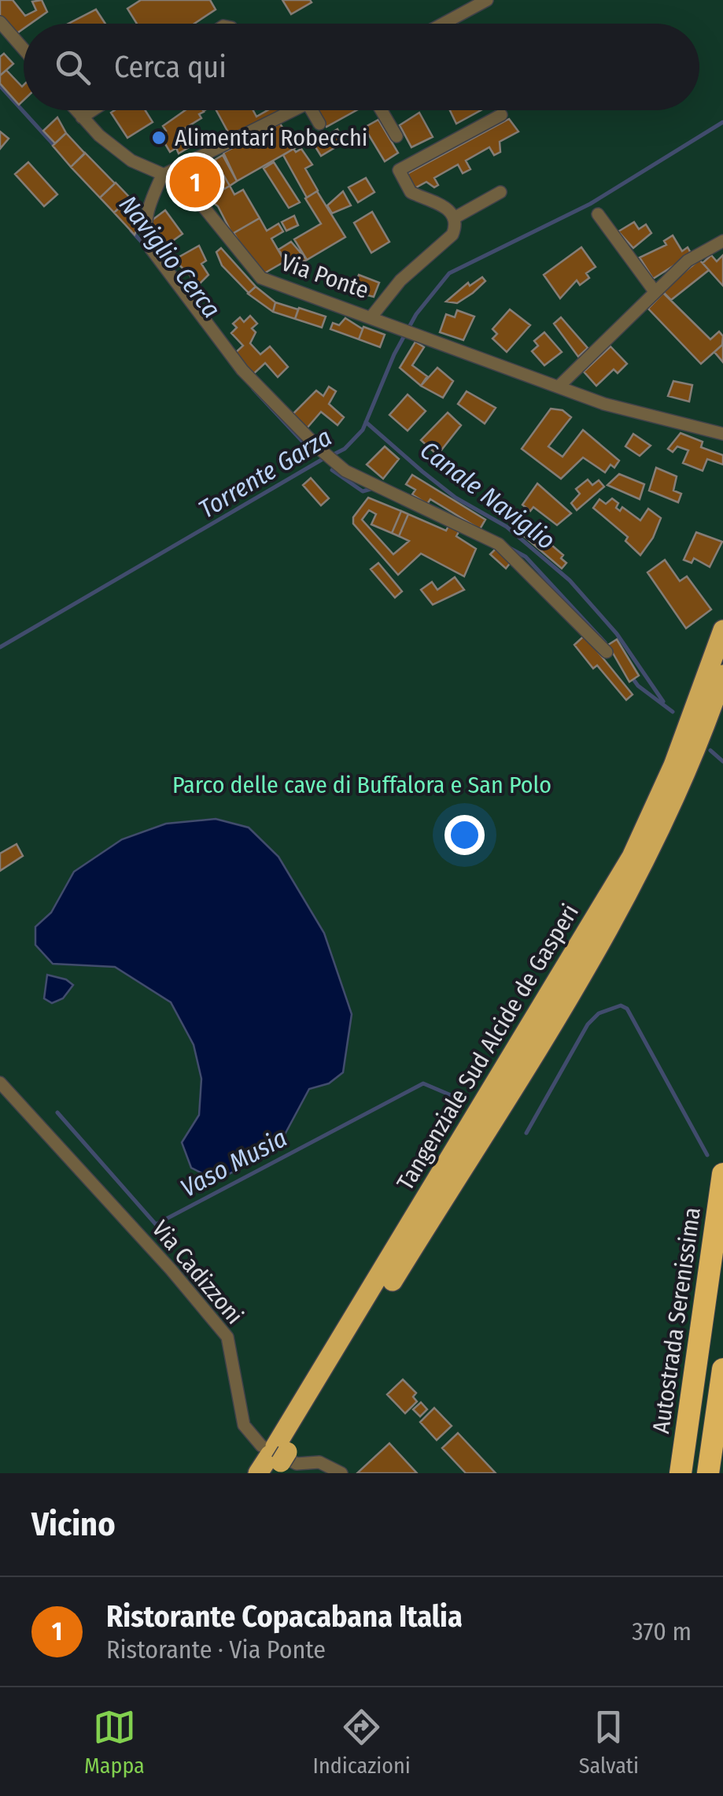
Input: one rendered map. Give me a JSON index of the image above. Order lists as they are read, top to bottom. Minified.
{"streets":{"highway":["Tangenziale Sud Alcide de Gasperi","Autostrada Serenissima"],"street":["Via Ponte","Via Cadizzoni"]},"water":["Naviglio Cerca","Torrente Garza","Canale Naviglio","Vaso Musia"],"parks":["Parco delle cave di Buffalora e San Polo"],"places":["Alimentari Robecchi"],"page":{"search":"Cerca qui","pins":"1","heading":"Vicino","list":[{"mark":"1","name":"Ristorante Copacabana Italia","note":"Ristorante · Via Ponte","value":"370 m"}],"nav":["Mappa","Indicazioni","Salvati"]}}
